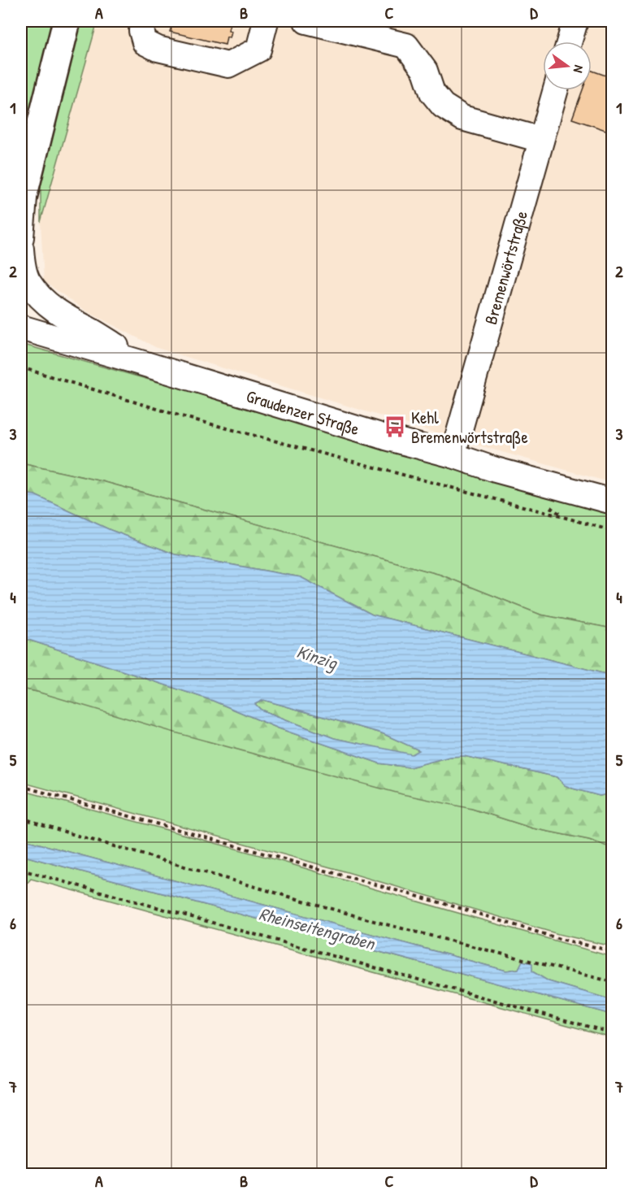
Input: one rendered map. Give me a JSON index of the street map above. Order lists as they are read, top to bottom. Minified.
{"streets":{"street":["Bremenwörtstraße","Graudenzer Straße"]},"crossings":[["Bremenwörtstraße","Graudenzer Straße"]],"water":["Kinzig","Rheinseitengraben"],"places":{"bus stop":["Kehl Bremenwörtstraße"]},"north":"right","grid":{"columns":["A","B","C","D"],"rows":["1","2","3","4","5","6","7"]}}
